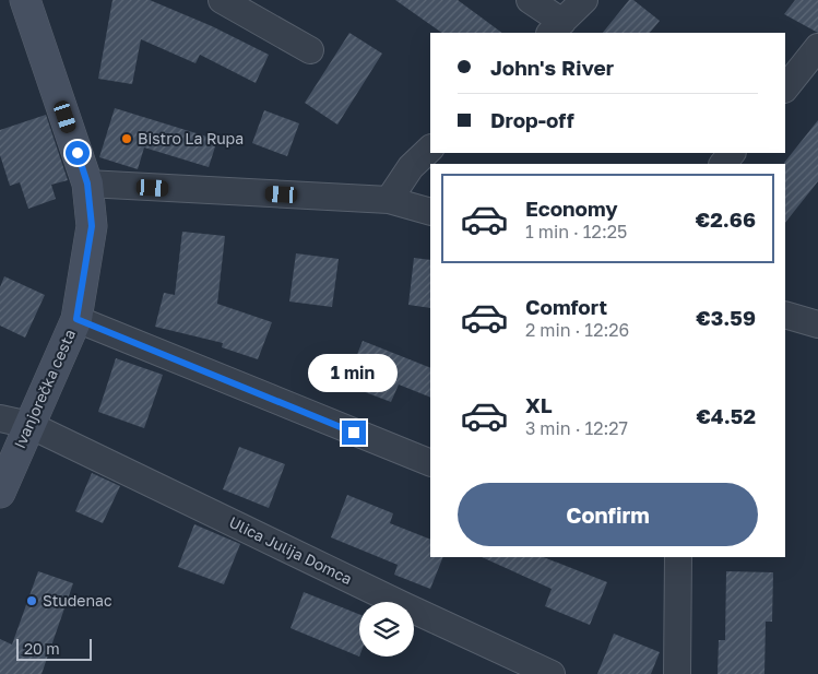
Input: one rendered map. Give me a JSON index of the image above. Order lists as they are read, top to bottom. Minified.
{"streets":{"main road":["Ivanjorečka cesta"],"street":["Ulica Julija Domca"]},"crossings":[["Ivanjorečka cesta","Ulica Julija Domca"]],"places":["Bistro La Rupa","Studenac"],"scale_bar":"20 m","page":{"banner":["John's River","Drop-off"],"list":[{"name":"Economy","note":"1 min · 12:25","value":"€2.66"},{"name":"Comfort","note":"2 min · 12:26","value":"€3.59"},{"name":"XL","note":"3 min · 12:27","value":"€4.52"}],"bubble":"1 min","buttons":"Confirm","scale":"20 m"}}
